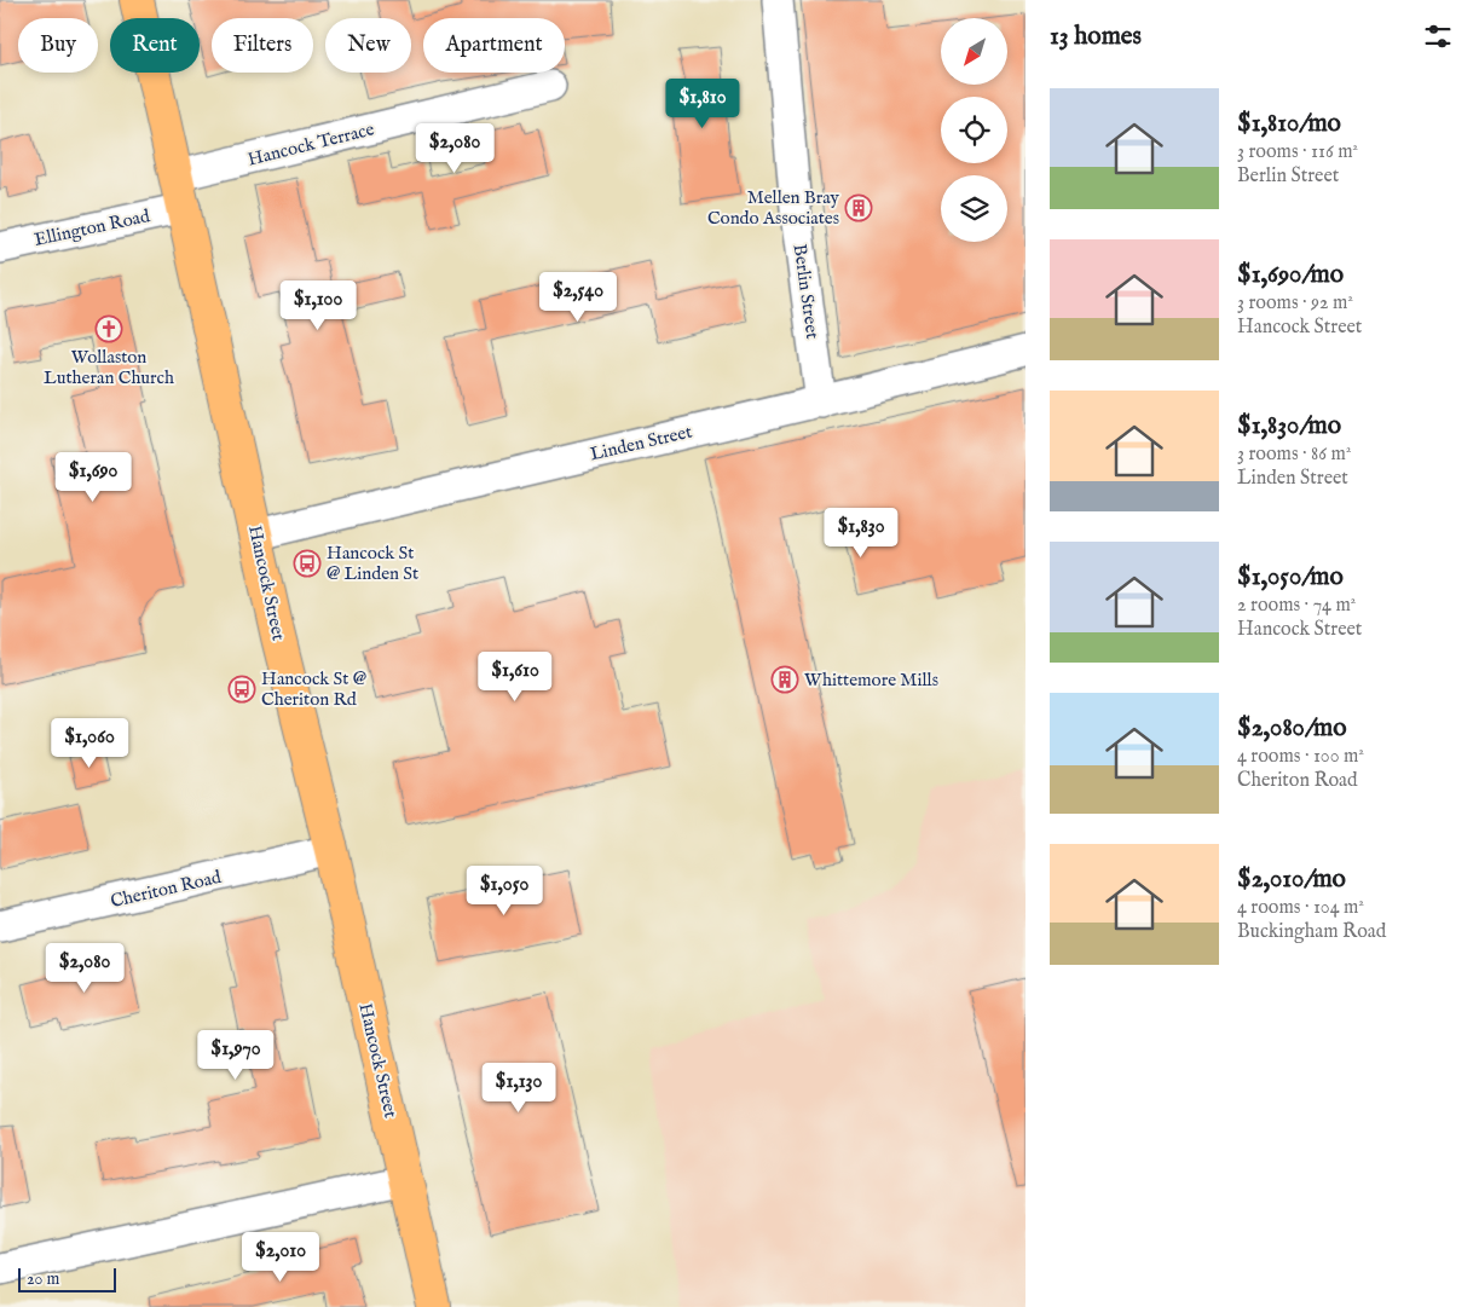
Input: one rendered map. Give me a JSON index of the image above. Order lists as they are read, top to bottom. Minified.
{"streets":{"main road":["Hancock Street"],"street":["Hancock Terrace","Ellington Road","Berlin Street","Linden Street","Cheriton Road"]},"crossings":[["Hancock Terrace","Hancock Street"],["Ellington Road","Hancock Street"],["Berlin Street","Linden Street"],["Linden Street","Hancock Street"],["Hancock Street","Cheriton Road"]],"places":{"building":["Mellen Bray Condo Associates","Whittemore Mills"],"church":["Wollaston Lutheran Church"],"bus stop":["Hancock St @ Linden St","Hancock St @ Cheriton Rd"]},"scale_bar":"20 m","north":"bottom left","page":{"heading":"13 homes","chip":["Buy","Rent","Filters","New","Apartment"],"list":[{"name":"$1,810/mo","note":"3 rooms · 116 m² · Berlin Street"},{"name":"$1,690/mo","note":"3 rooms · 92 m² · Hancock Street"},{"name":"$1,830/mo","note":"3 rooms · 86 m² · Linden Street"},{"name":"$1,050/mo","note":"2 rooms · 74 m² · Hancock Street"},{"name":"$2,080/mo","note":"4 rooms · 100 m² · Cheriton Road"},{"name":"$2,010/mo","note":"4 rooms · 104 m² · Buckingham Road"}],"price":["$1,810","$2,080","$2,540","$1,100","$1,690","$1,830","$1,610","$1,060","$1,050","$2,080","$1,970","$1,130","$2,010"],"scale":"20 m"}}
